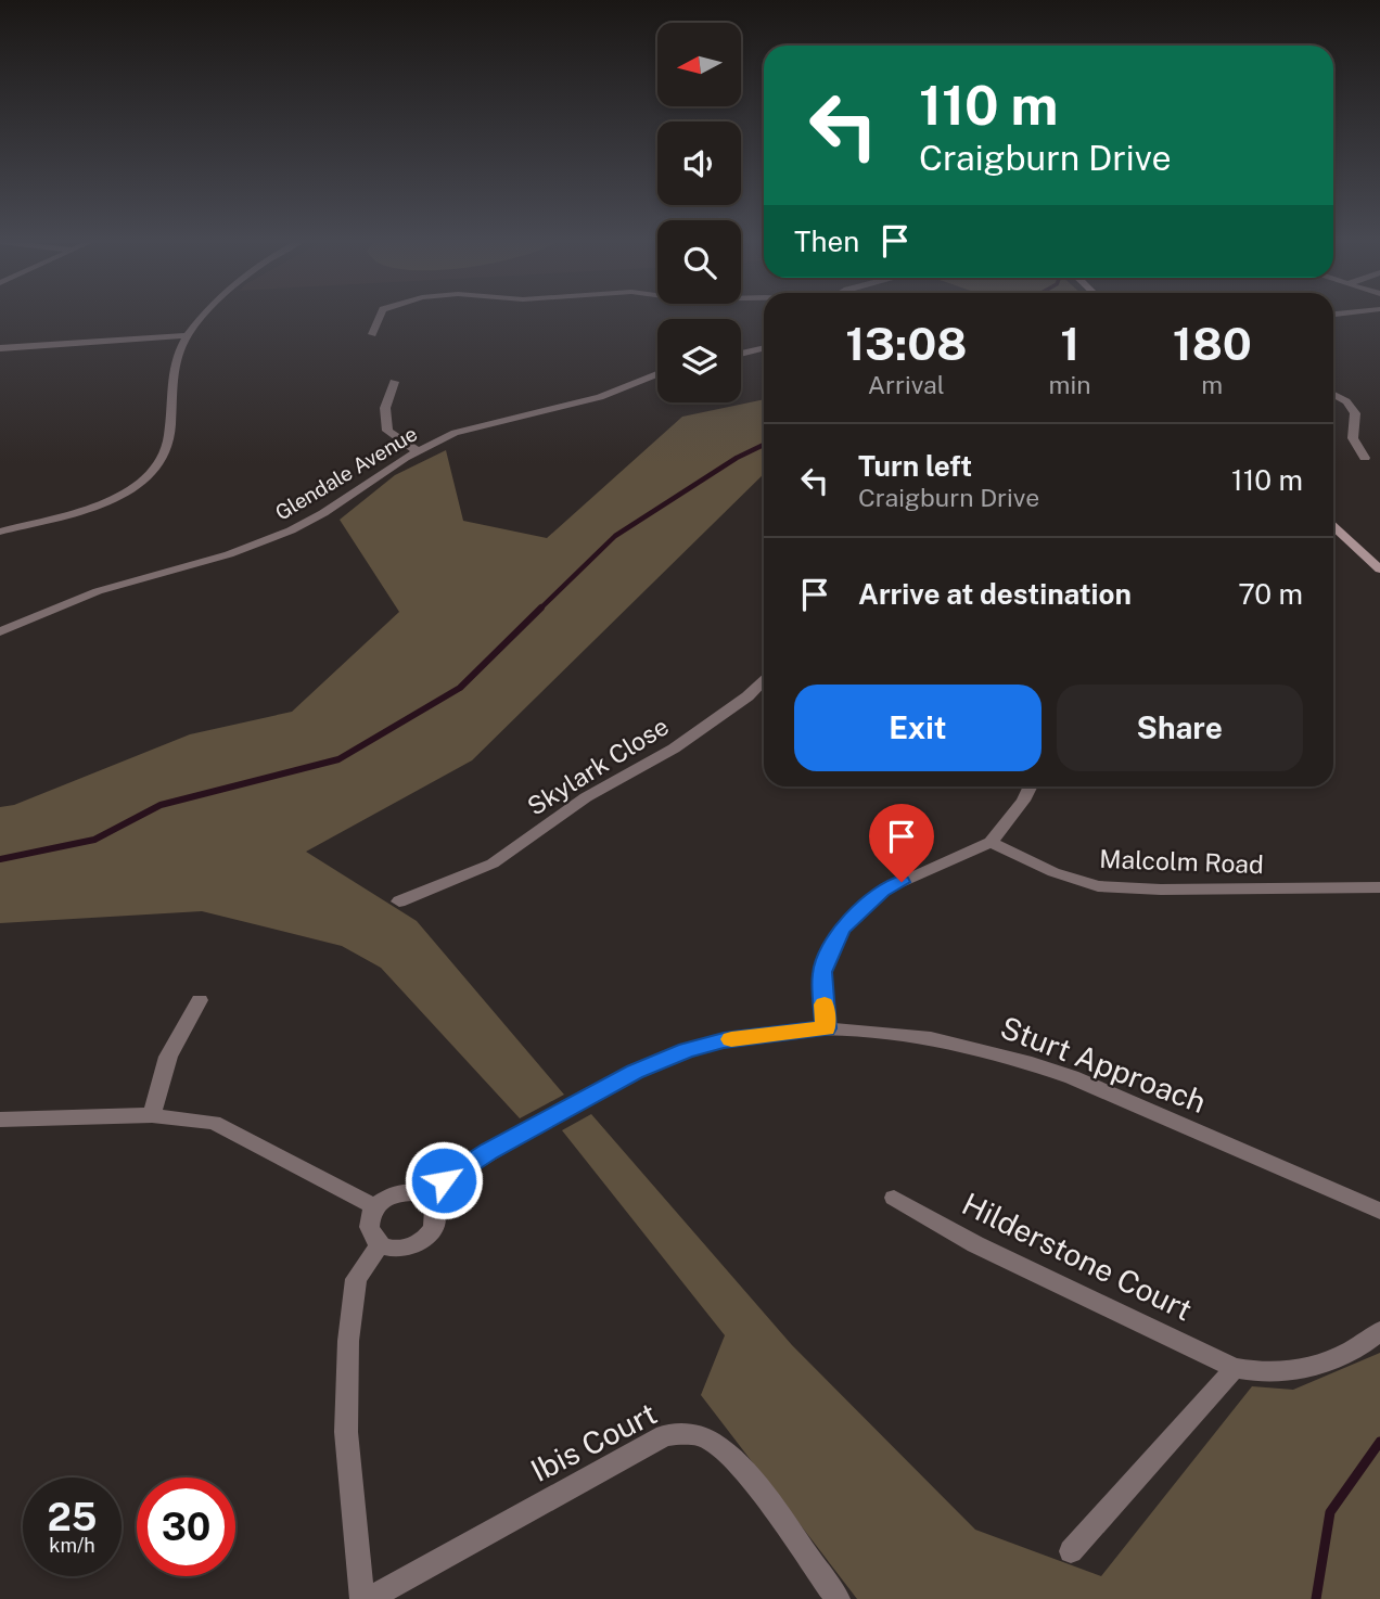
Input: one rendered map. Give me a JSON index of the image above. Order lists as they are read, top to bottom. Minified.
{"streets":{"street":["Glendale Avenue","Skylark Close","Malcolm Road","Sturt Approach","Hilderstone Court","Ibis Court"]},"north":"left","page":{"turn":["110 m","Craigburn Drive"],"then":"Then","eta":["13:08","Arrival","1","min","180","m"],"list":[{"name":"Turn left","note":"Craigburn Drive","value":"110 m"},{"name":"Arrive at destination","value":"70 m"}],"buttons":["Exit","Share"],"speed":"25 km/h","limit":"30"}}
